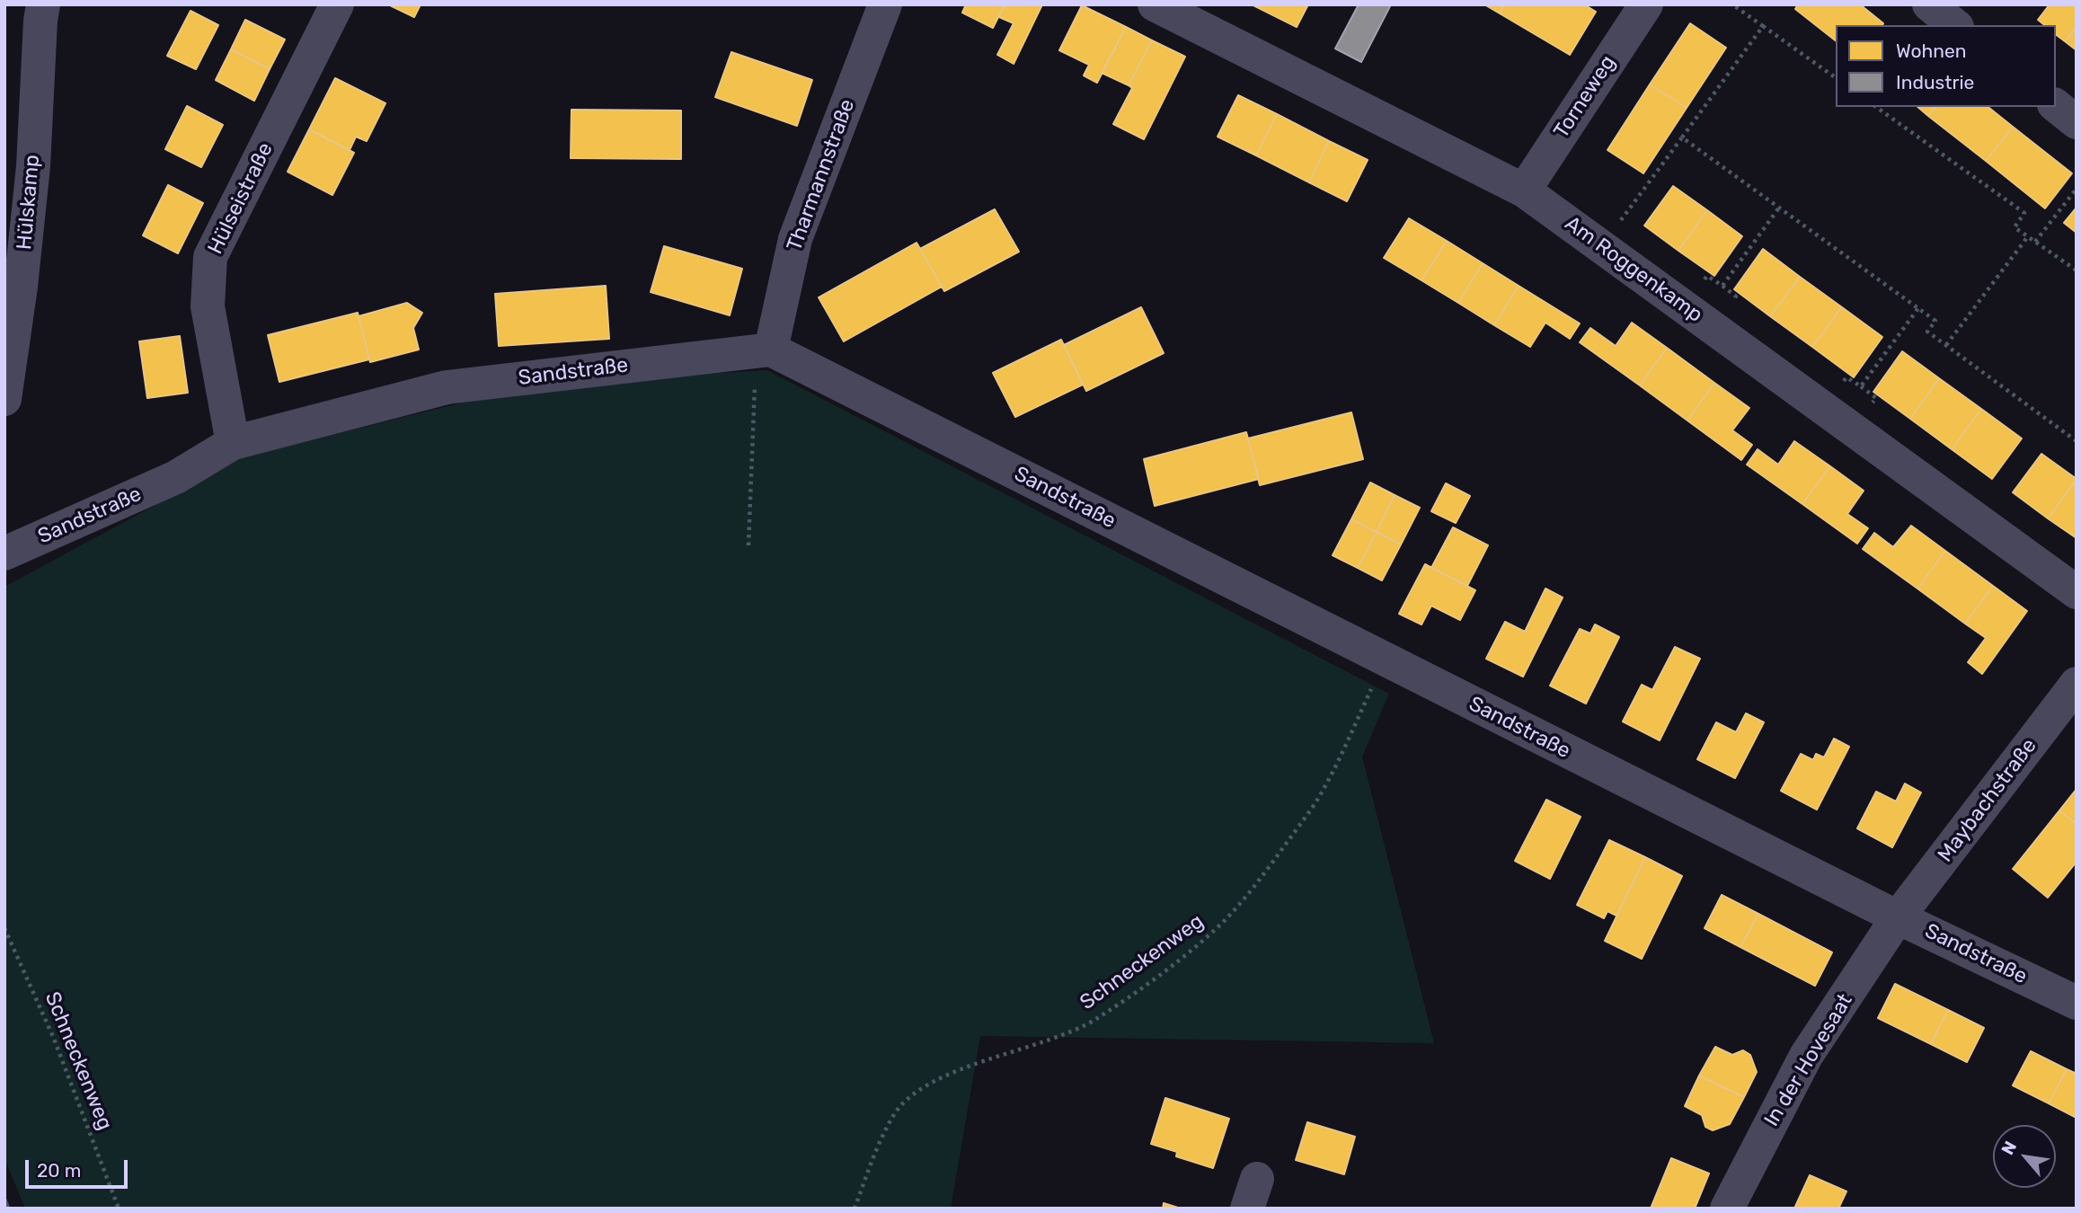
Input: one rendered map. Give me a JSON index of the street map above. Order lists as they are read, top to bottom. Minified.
{"streets":{"street":["Torneweg","Tharmannstraße","Hülseistraße","Hülskamp","Am Roggenkamp","Sandstraße","Maybachstraße","In der Hovesaat"],"path":["Schneckenweg"]},"crossings":[["Torneweg","Am Roggenkamp"],["Tharmannstraße","Sandstraße"],["Hülseistraße","Sandstraße"],["Sandstraße","Maybachstraße"],["Sandstraße","Schneckenweg"],["Sandstraße","In der Hovesaat"],["Maybachstraße","In der Hovesaat"]],"legend":["Wohnen","Industrie"],"scale_bar":"20 m","north":"top left"}
